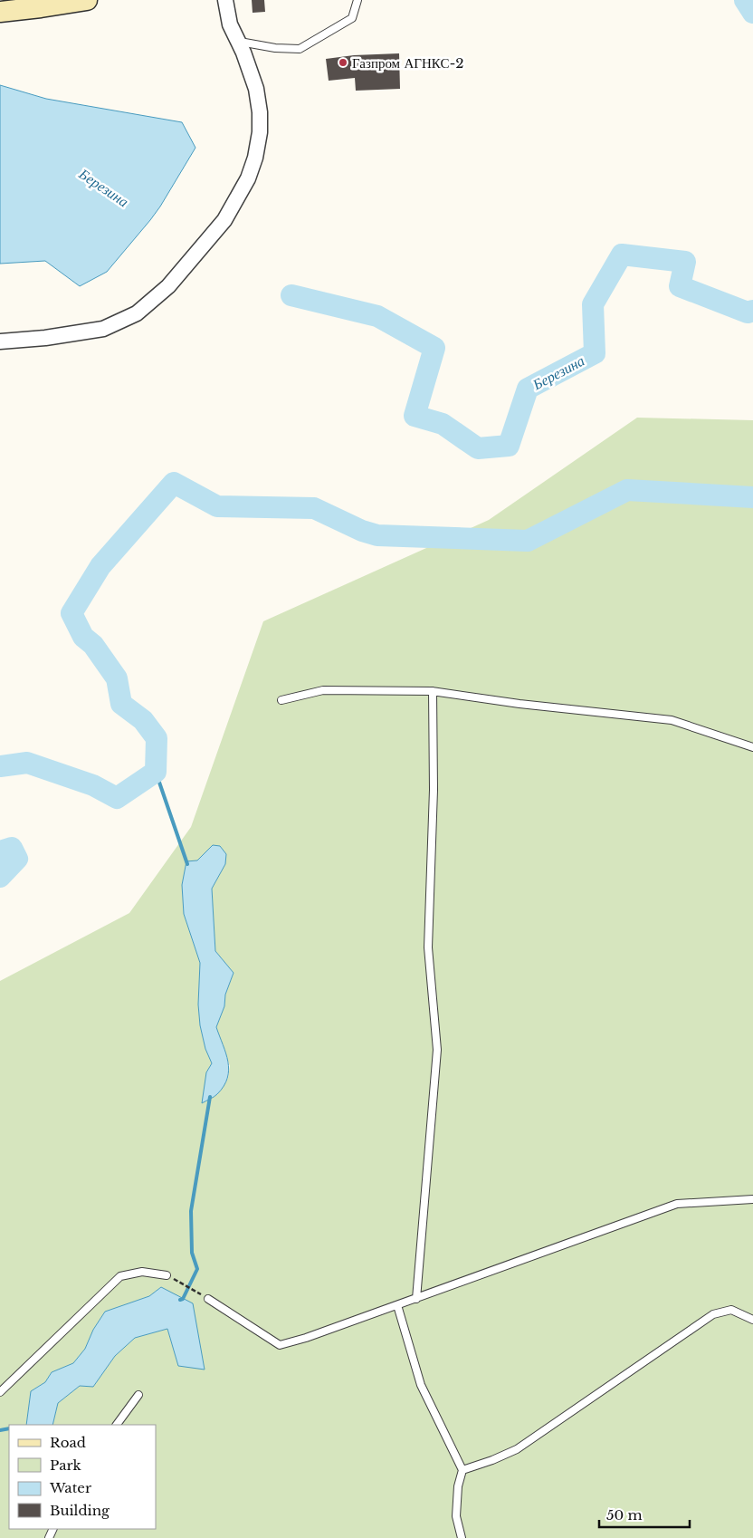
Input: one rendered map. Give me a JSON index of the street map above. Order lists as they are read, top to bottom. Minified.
{"water":["Березина"],"places":["Газпром АГНКС-2"],"legend":["Road","Park","Water","Building"],"scale_bar":"50 m"}
